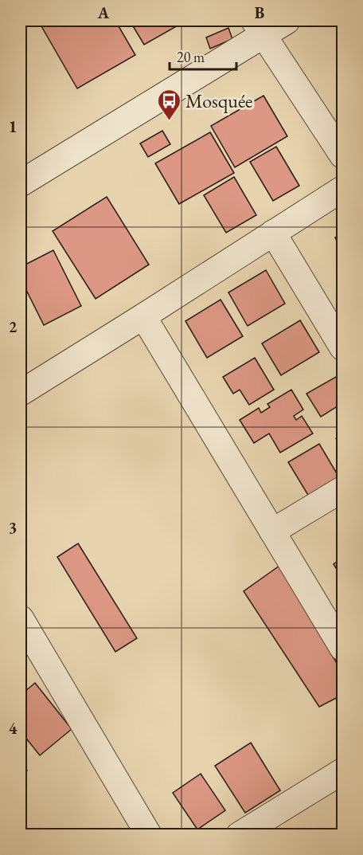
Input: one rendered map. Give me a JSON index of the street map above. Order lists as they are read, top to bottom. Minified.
{"places":{"bus stop":["Mosquée"]},"scale_bar":"20 m","grid":{"columns":["A","B"],"rows":["1","2","3","4"]}}
